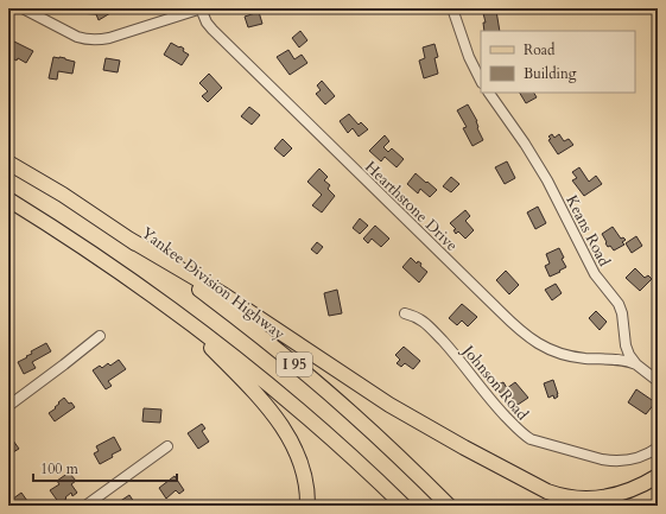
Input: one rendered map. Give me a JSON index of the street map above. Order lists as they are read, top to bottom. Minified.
{"streets":{"highway":["Yankee Division Highway","I 95"],"street":["Hearthstone Drive","Keans Road","Johnson Road"]},"crossings":[["Hearthstone Drive","Keans Road"]],"legend":["Road","Building"],"scale_bar":"100 m"}
